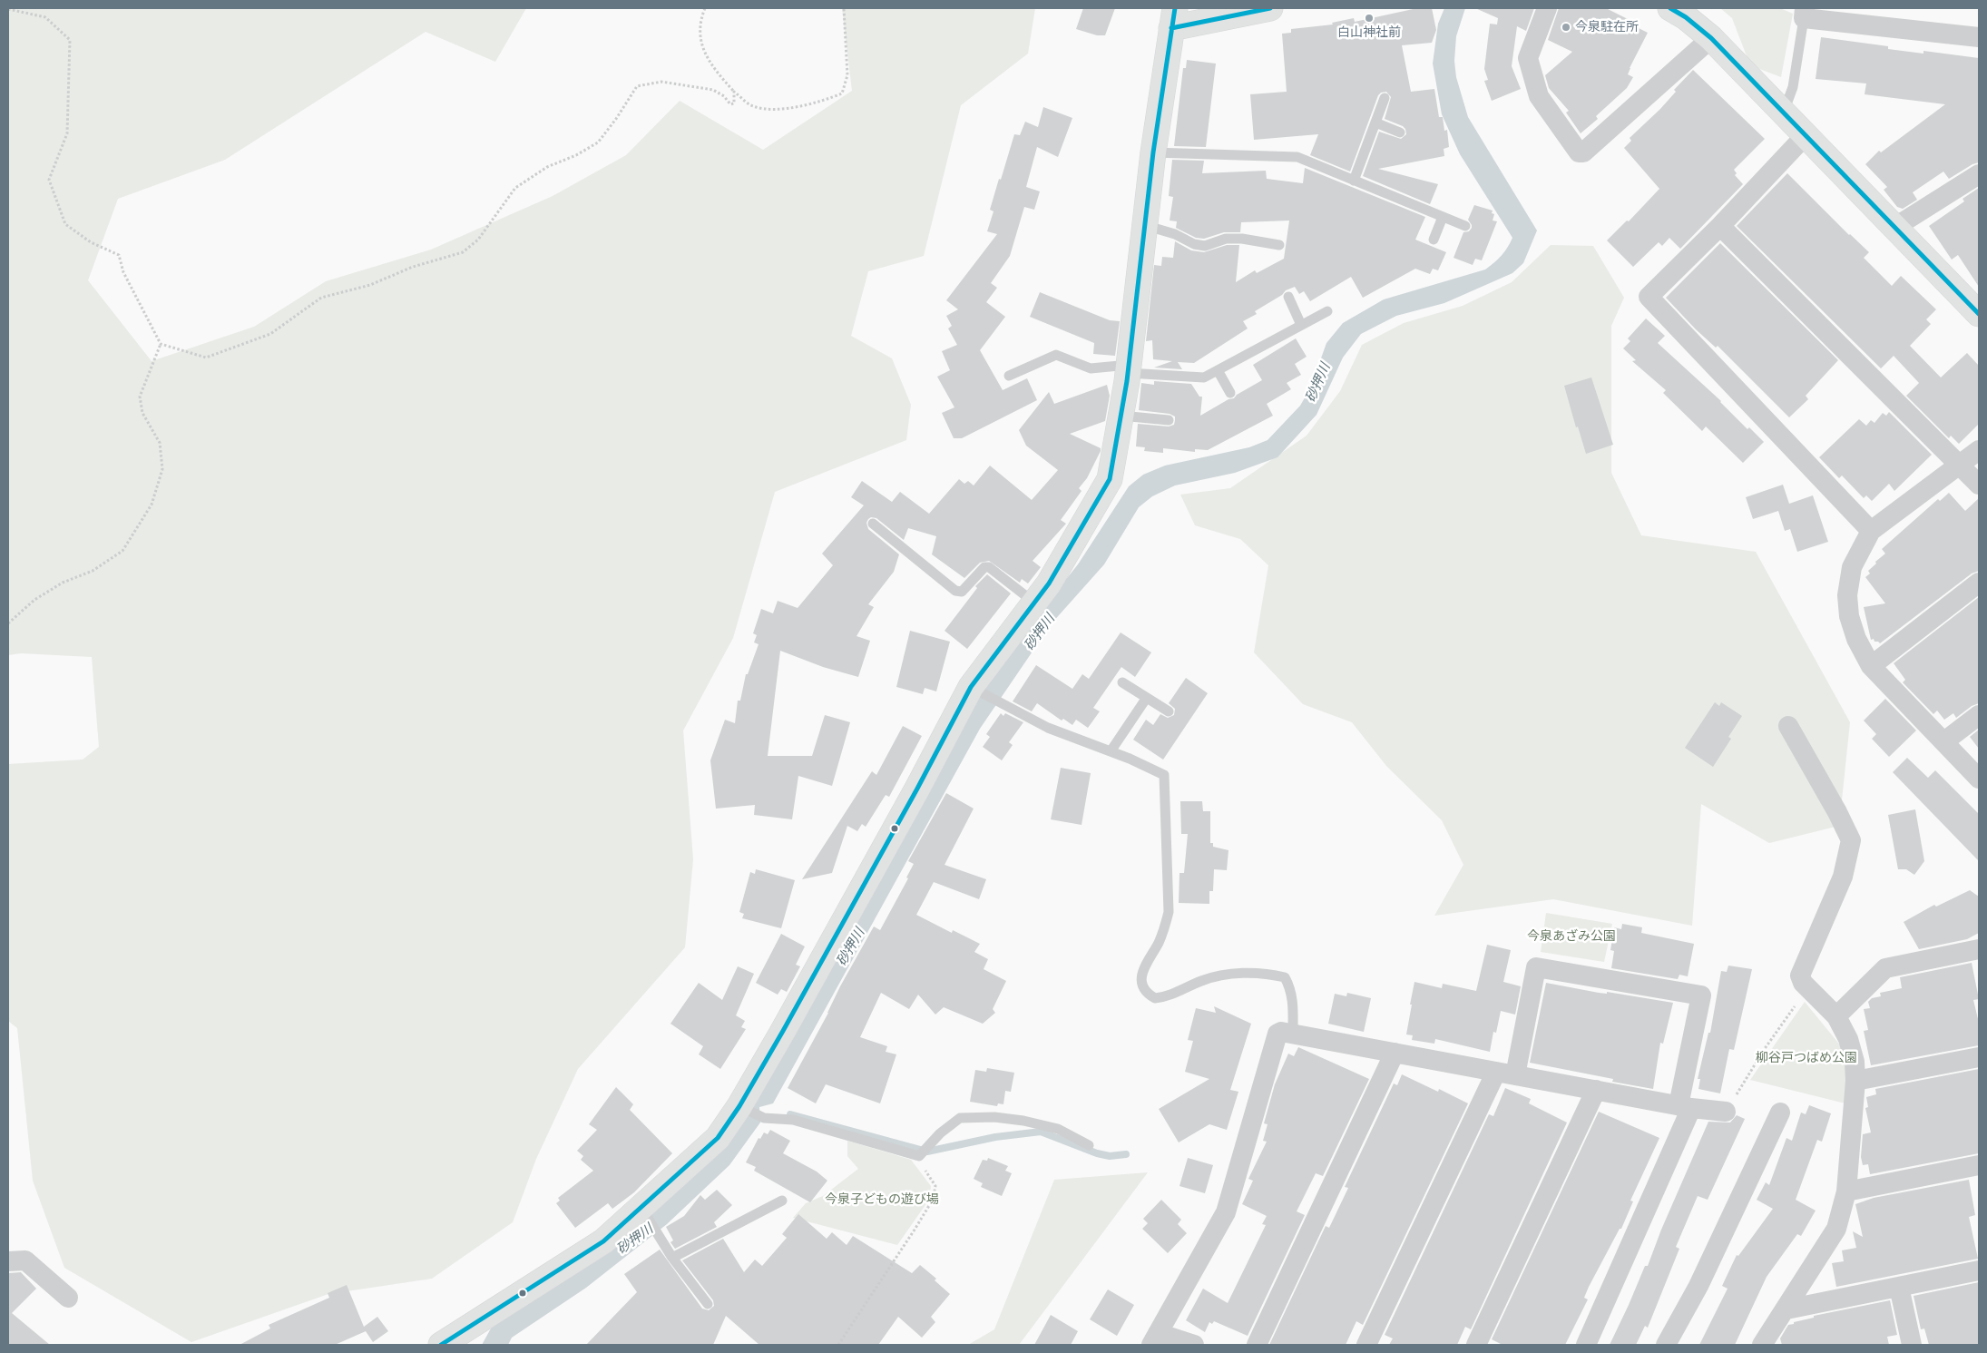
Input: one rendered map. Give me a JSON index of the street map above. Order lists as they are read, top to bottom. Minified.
{"water":["砂押川"],"parks":["今泉あざみ公園","柳谷戸つばめ公園","今泉子どもの遊び場"],"places":["白山神社前","今泉駐在所"]}
